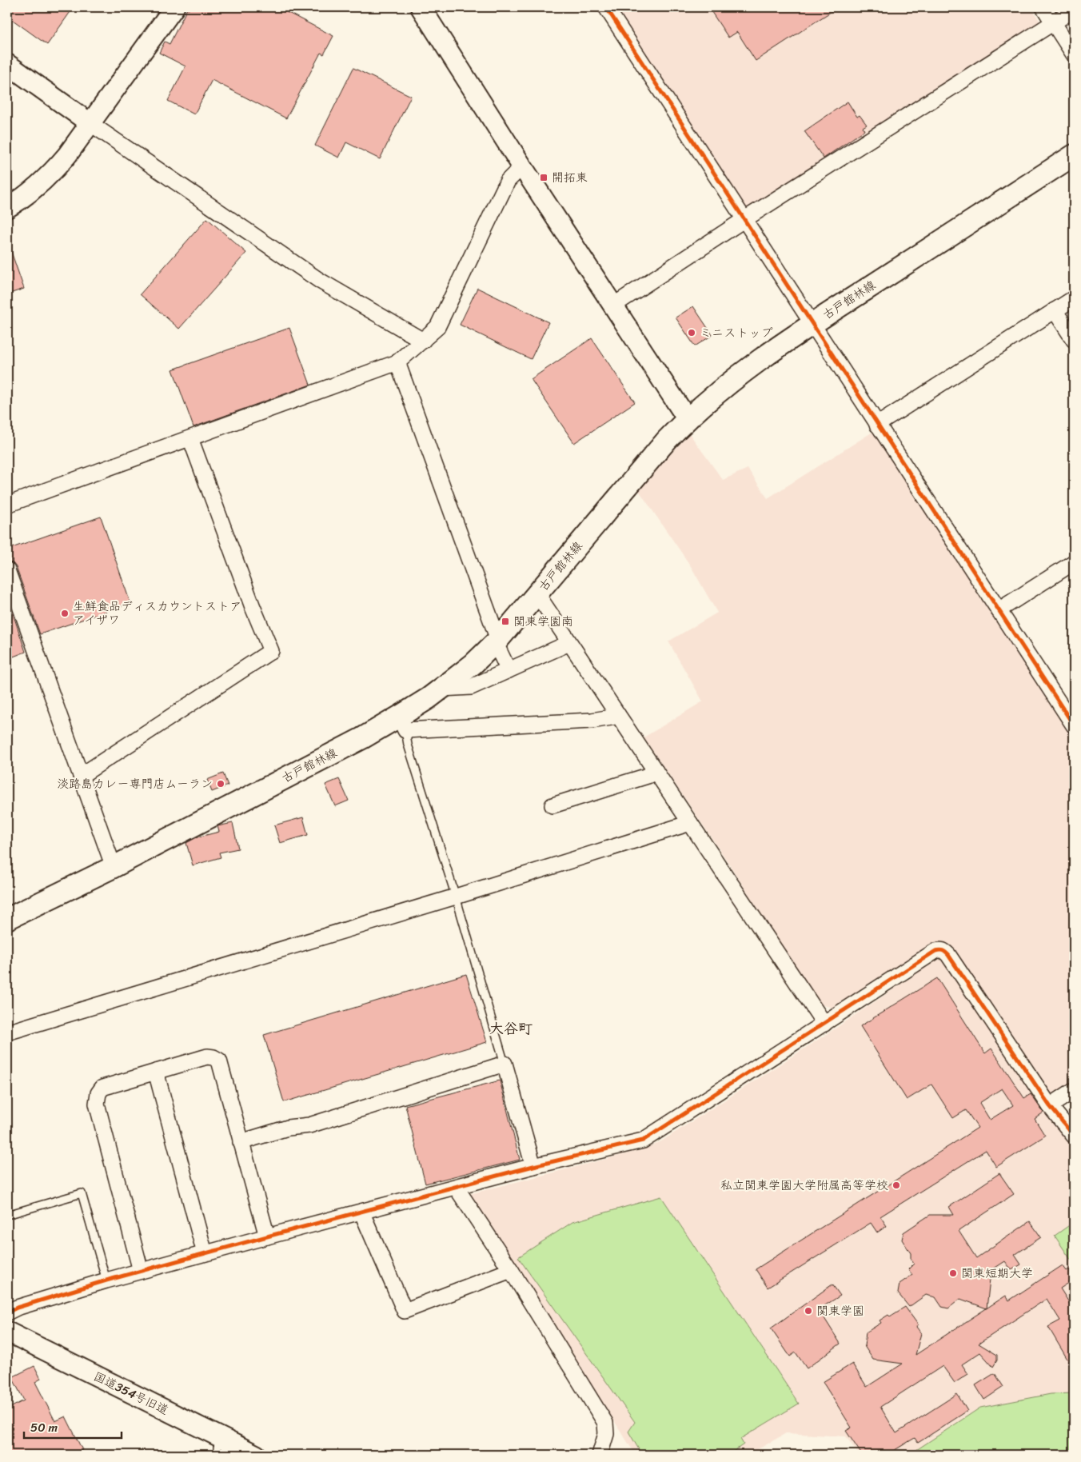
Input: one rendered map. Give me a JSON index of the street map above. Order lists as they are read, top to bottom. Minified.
{"streets":{"main road":["古戸館林線"],"street":["国道354号旧道"]},"districts":["大谷町"],"places":{"transit":["開拓東","関東学園南"],"other":["ミニストップ","生鮮食品ディスカウントストア アイザワ","淡路島カレー専門店ムーラン","私立関東学園大学附属高等学校","関東短期大学","関東学園"]},"scale_bar":"50 m"}
